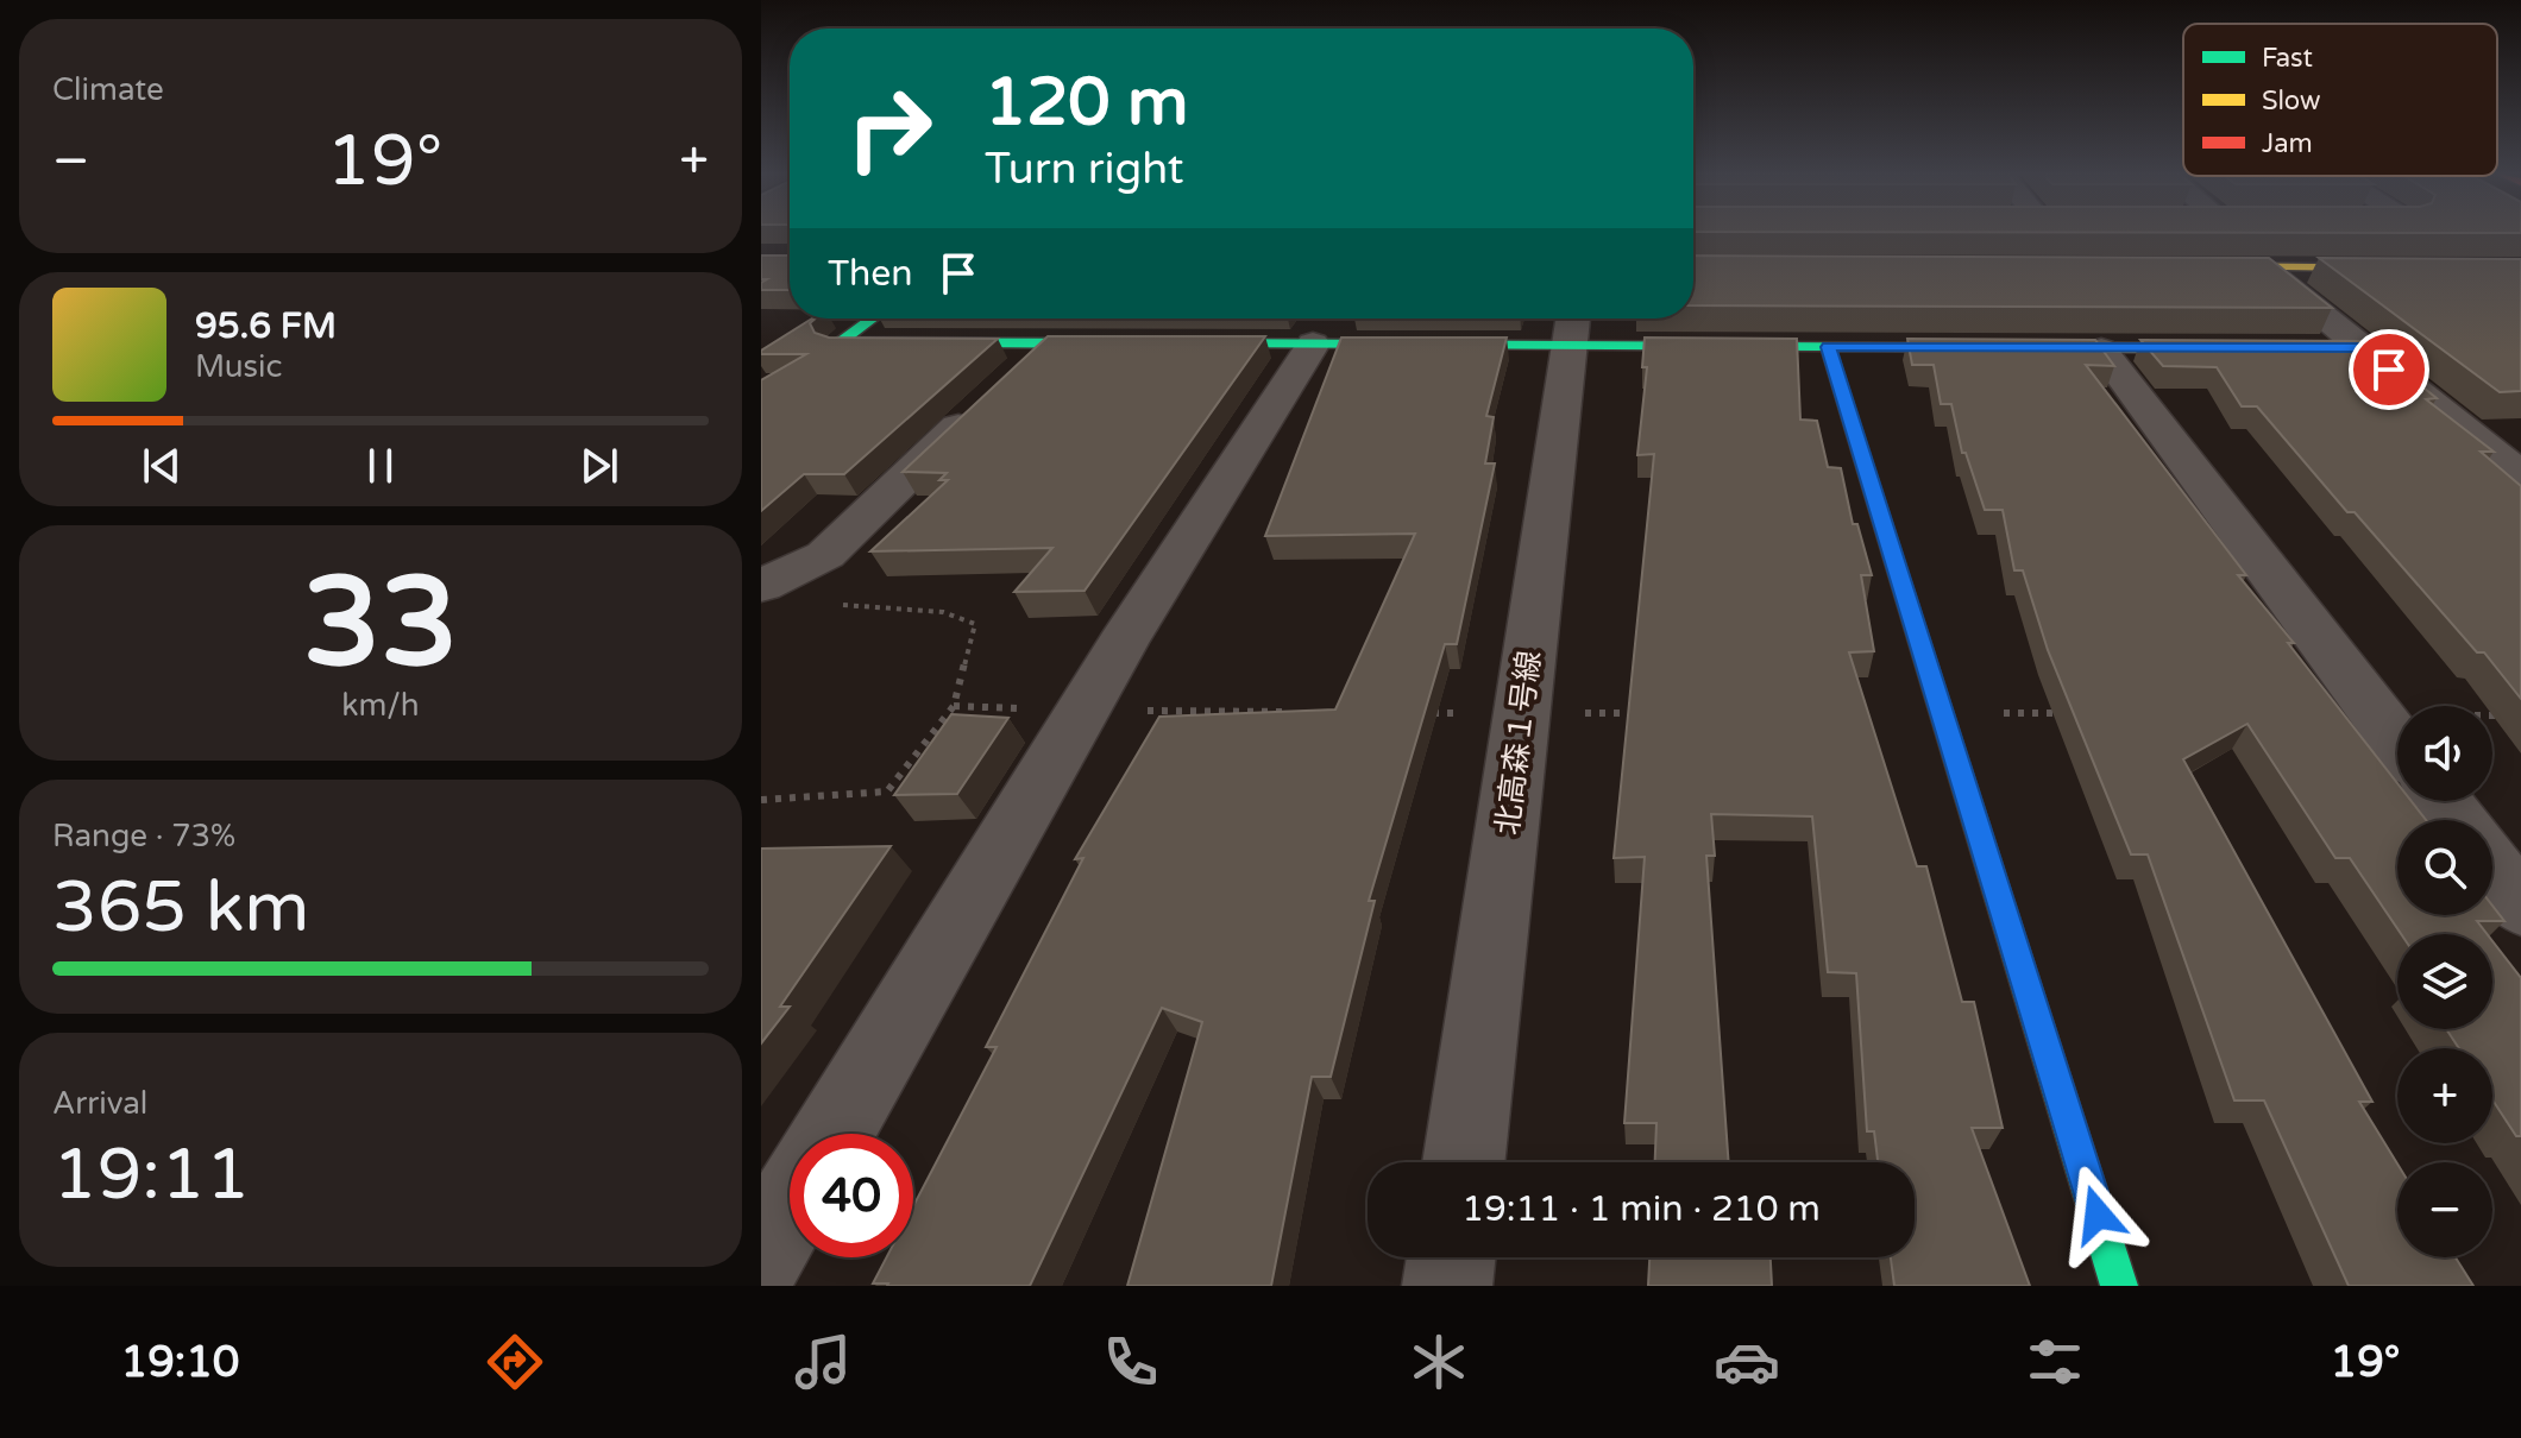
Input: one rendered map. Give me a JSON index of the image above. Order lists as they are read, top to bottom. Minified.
{"streets":{"street":["北高森１号線"]},"legend":["Fast","Slow","Jam"],"page":{"tile":["Climate",["33","km/h"],["Range · 73%","365 km"],["Arrival","19:11"]],"turn":["120 m","Turn right"],"heat":["−","19°","+"],"then":"Then","song":["95.6 FM","Music"],"map_buttons":["+","−"],"limit":"40","trip":"19:11 · 1 min · 210 m","tabs":["19:10","19°"]}}
